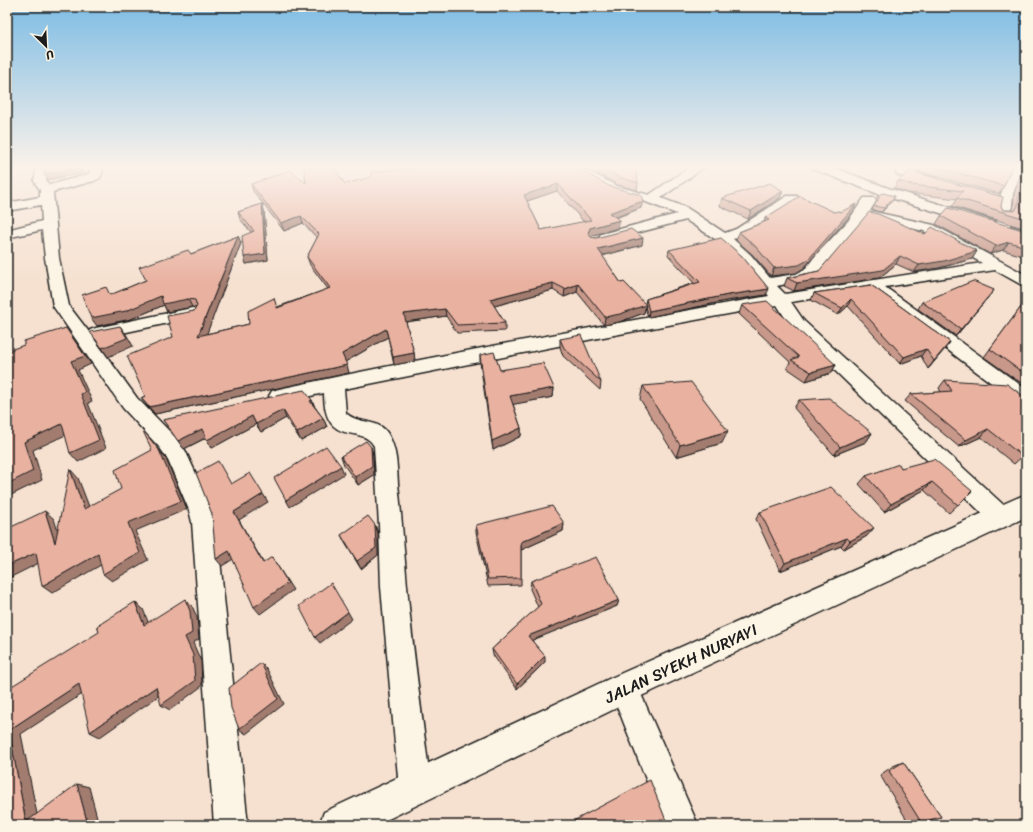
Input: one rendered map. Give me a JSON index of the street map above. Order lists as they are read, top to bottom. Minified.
{"streets":{"main road":["JALAN SYEKH NURYAYI"]},"north":"bottom right"}
